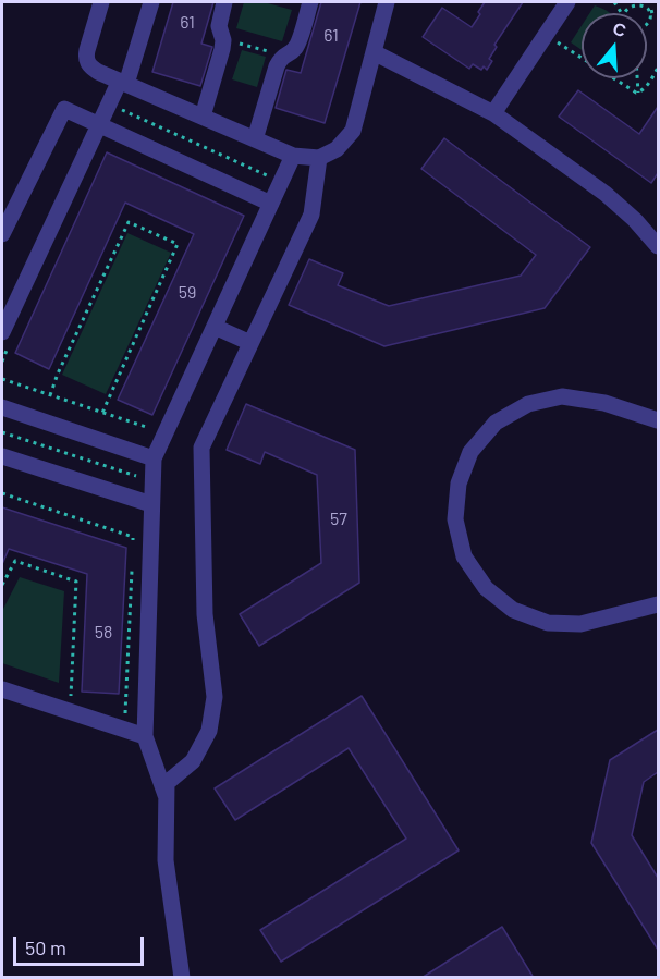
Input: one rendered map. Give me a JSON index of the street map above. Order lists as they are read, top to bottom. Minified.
{"house_numbers":["61","61","59","57","58"],"scale_bar":"50 m","north":"top"}
